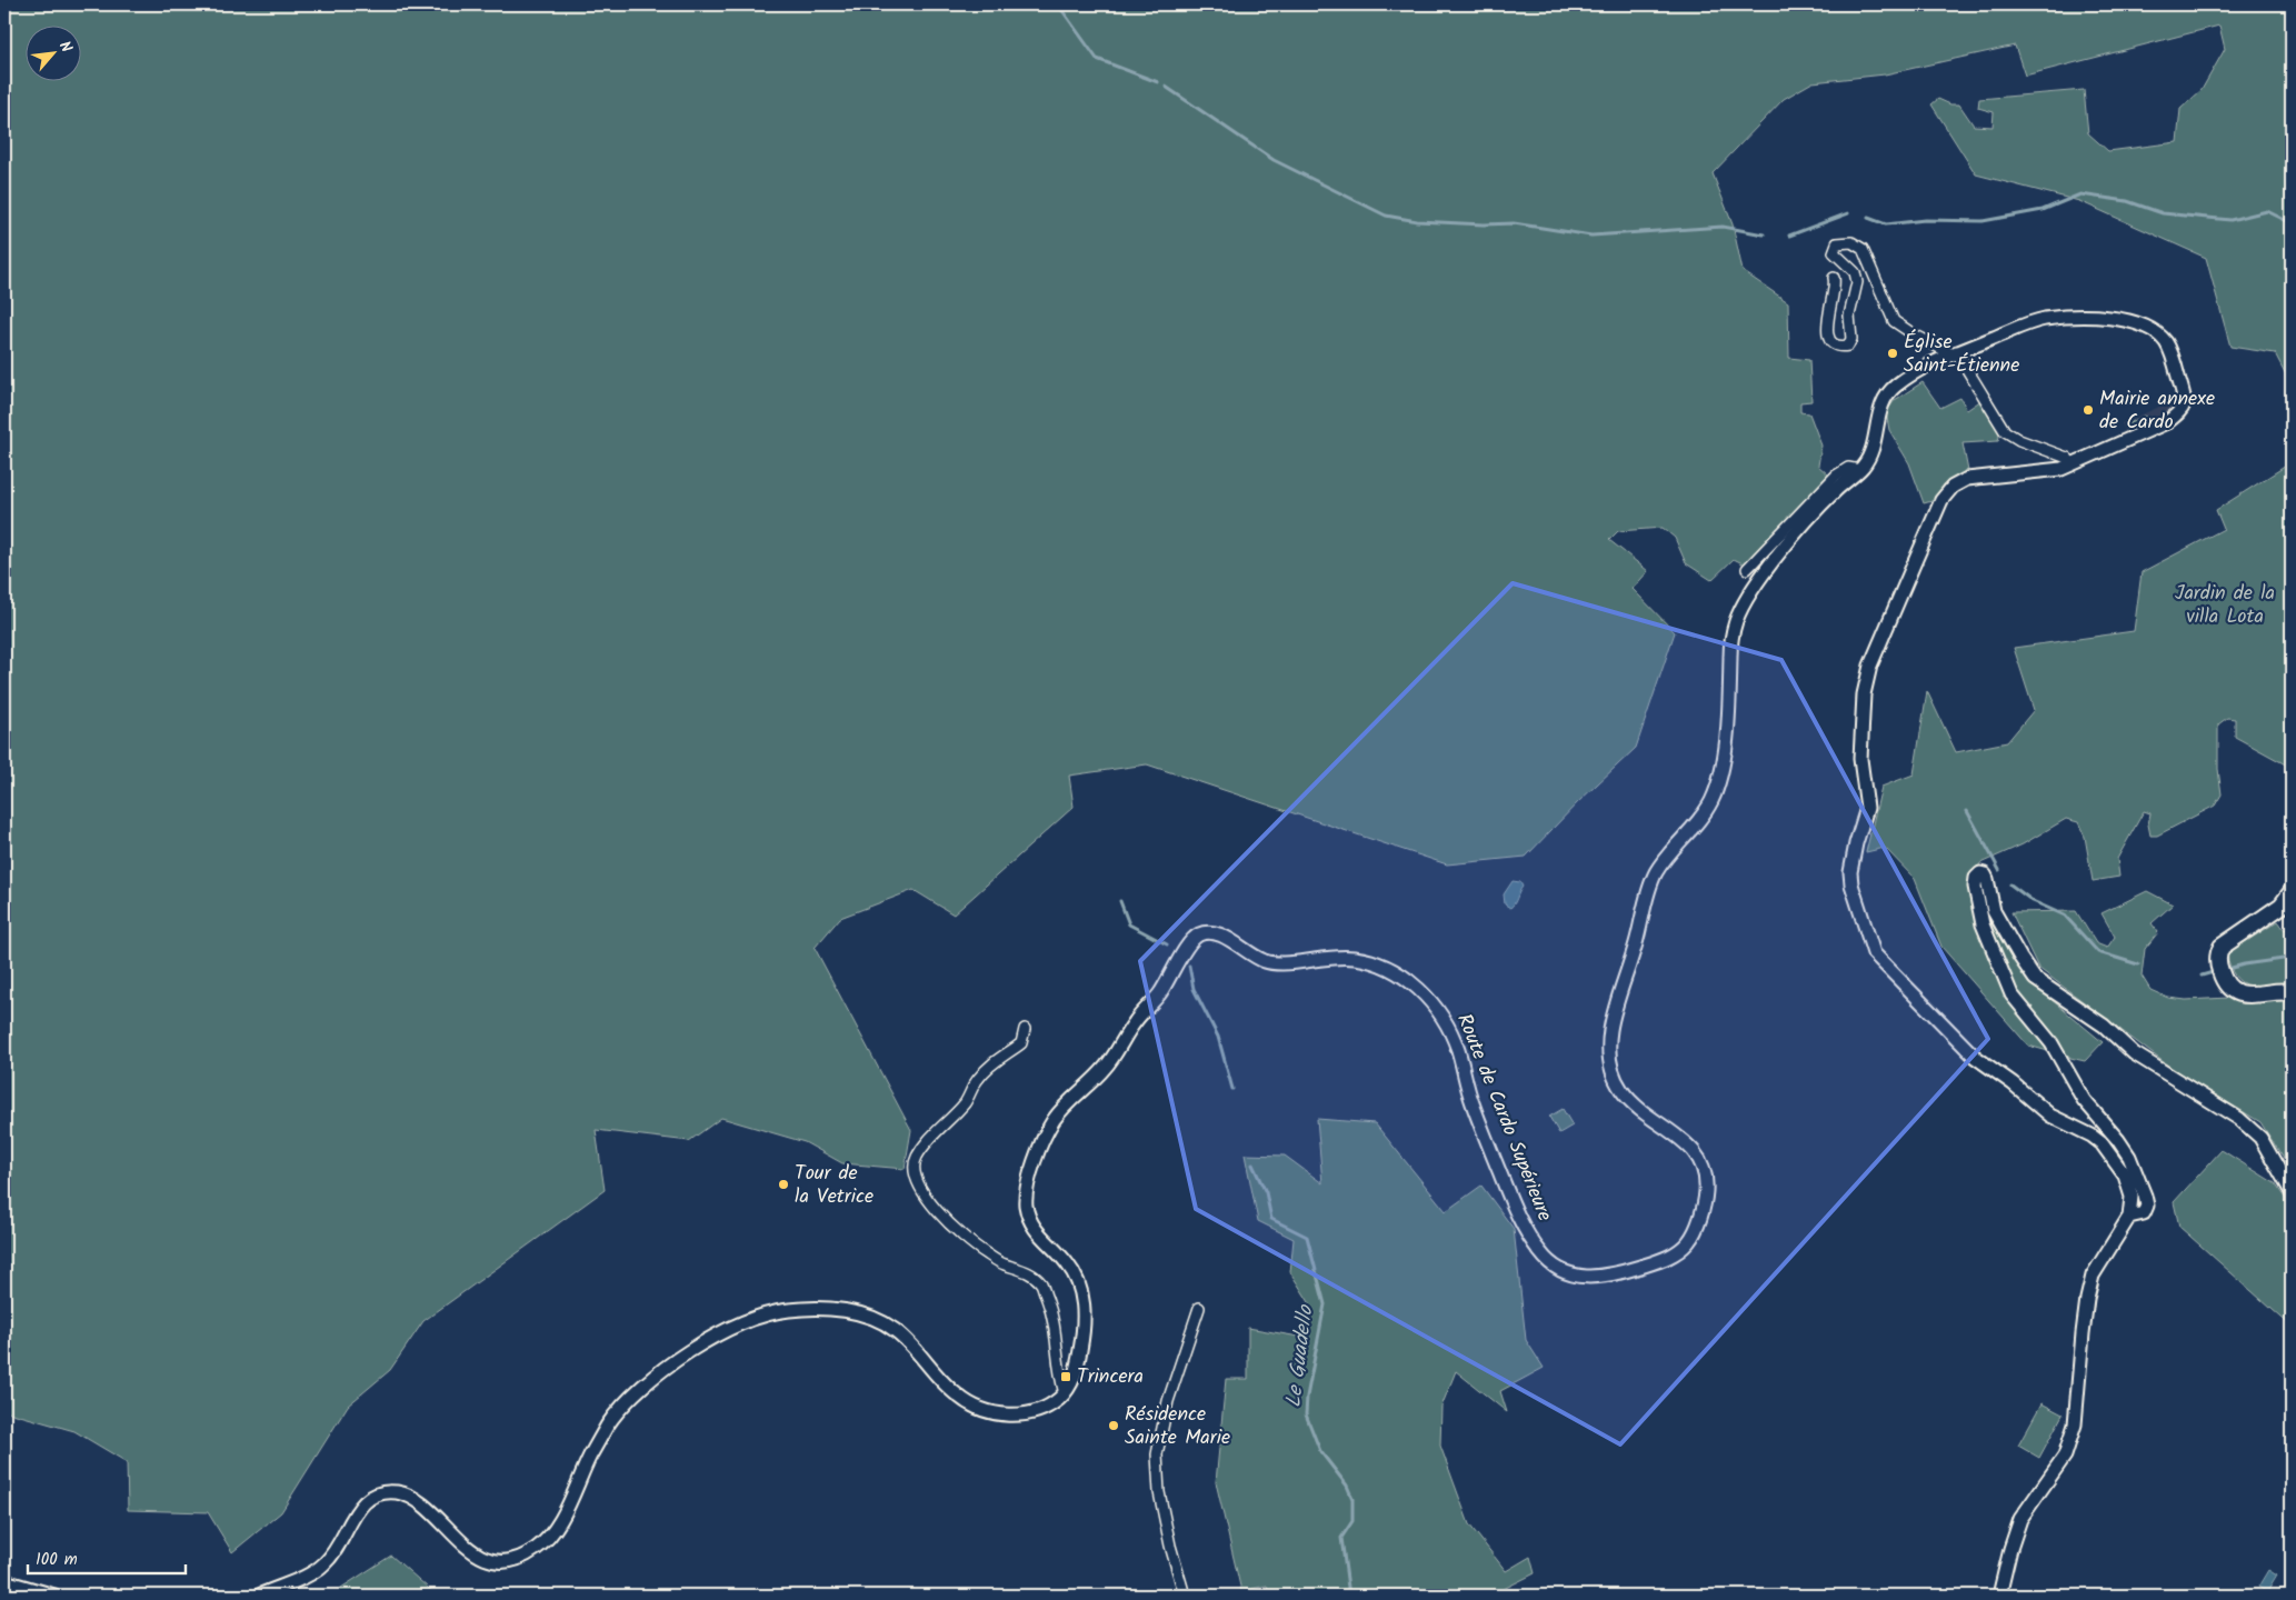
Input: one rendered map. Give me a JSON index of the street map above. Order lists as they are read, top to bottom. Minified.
{"streets":{"street":["Route de Cardo Supérieure"]},"water":["Le Guadello"],"parks":["Jardin de la villa Lota"],"places":{"other":["Église Saint-Étienne","Mairie annexe de Cardo","Tour de la Vetrice","Résidence Sainte Marie"],"transit":["Trincera"]},"scale_bar":"100 m","north":"top right"}
